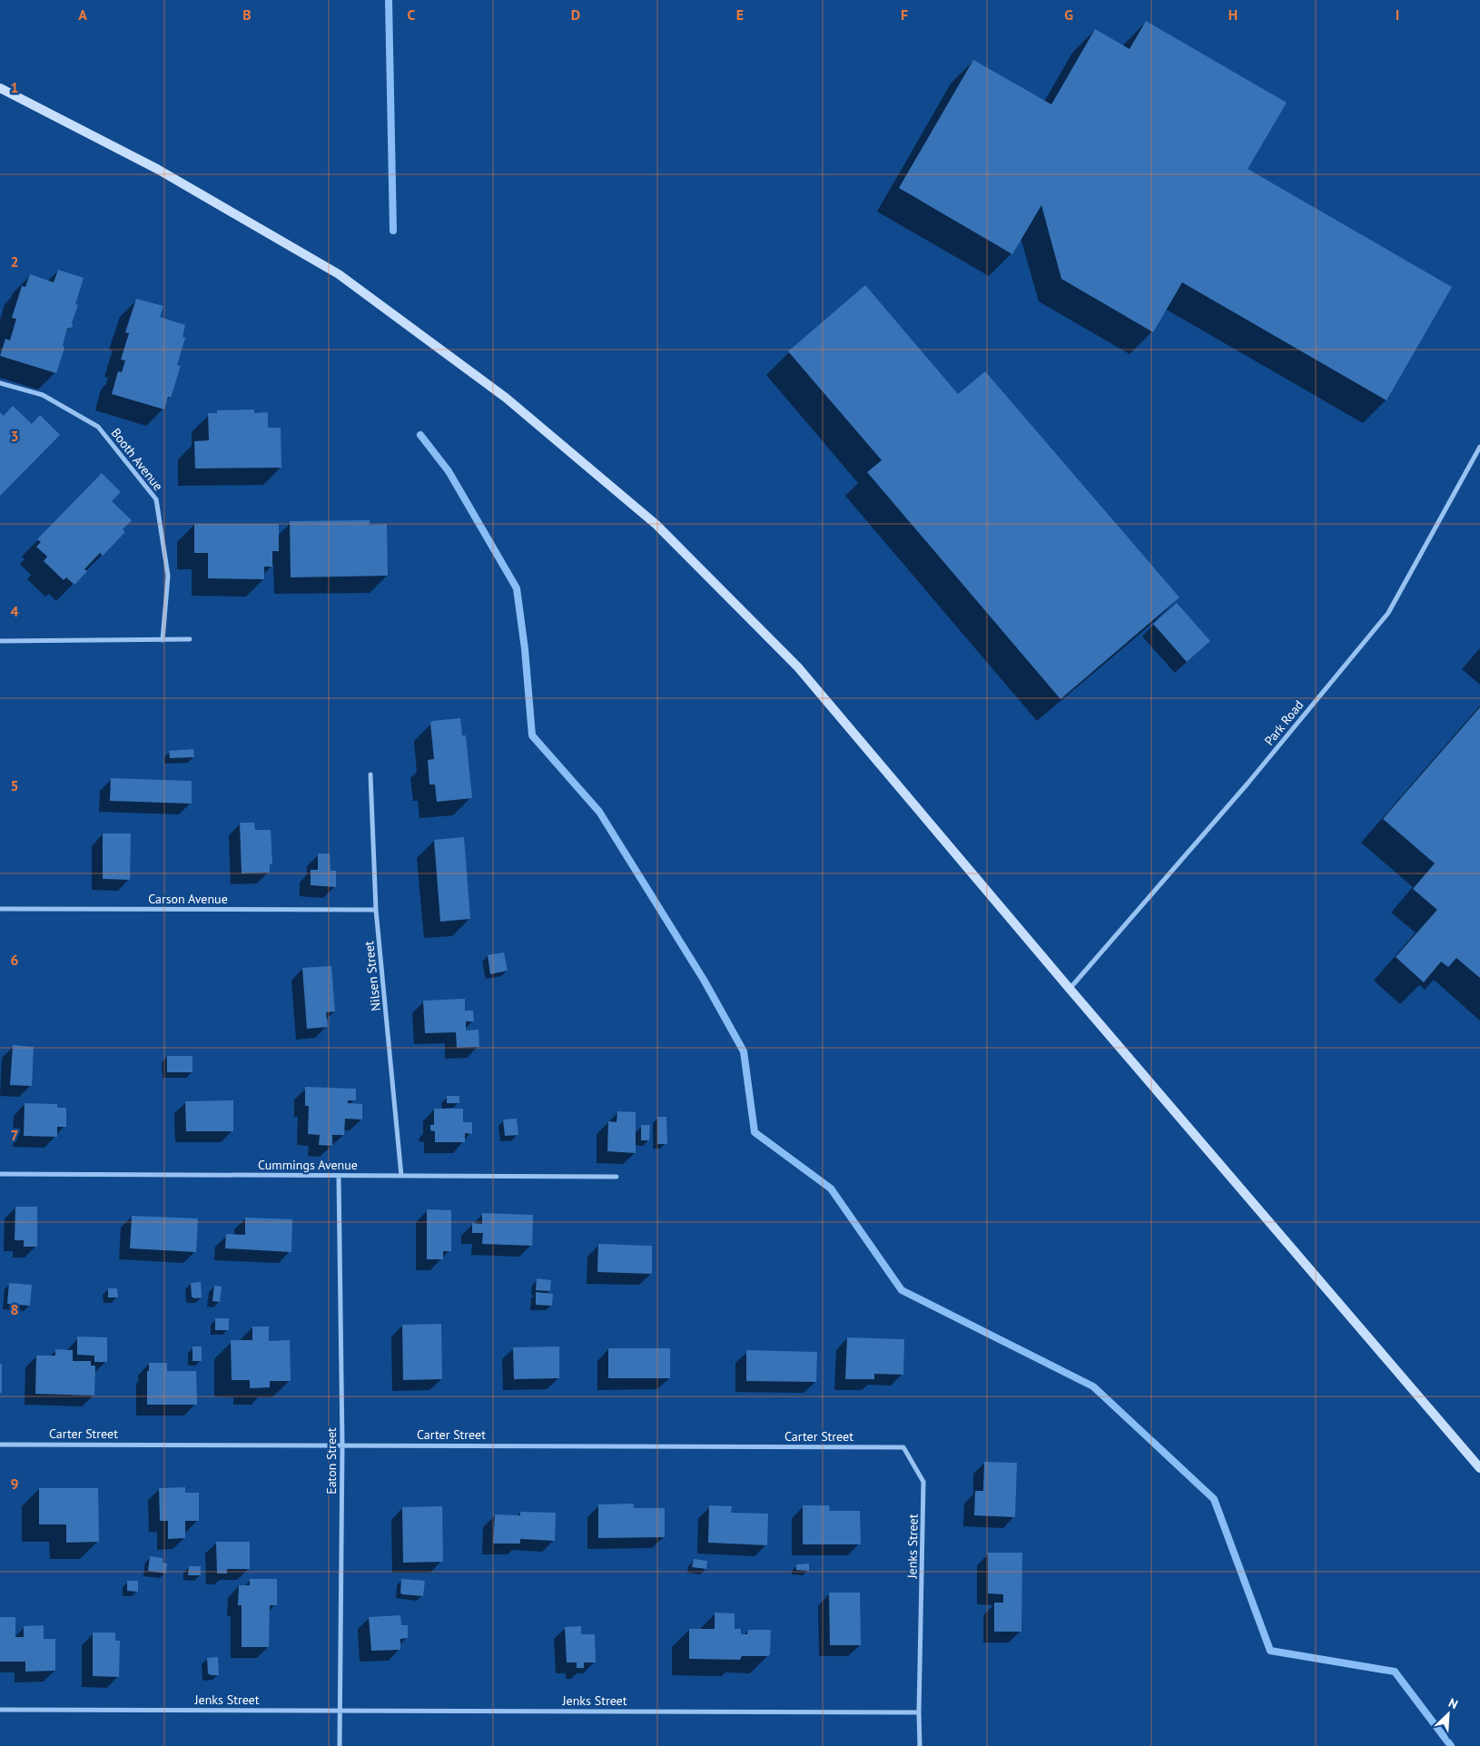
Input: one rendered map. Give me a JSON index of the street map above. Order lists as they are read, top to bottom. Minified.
{"streets":{"street":["Booth Avenue","Park Road","Carson Avenue","Nilsen Street","Cummings Avenue","Carter Street","Eaton Street","Jenks Street"]},"crossings":[["Carson Avenue","Nilsen Street"],["Nilsen Street","Cummings Avenue"],["Cummings Avenue","Eaton Street"],["Carter Street","Eaton Street"],["Carter Street","Jenks Street"],["Eaton Street","Jenks Street"]],"north":"top right","grid":{"columns":["A","B","C","D","E","F","G","H","I"],"rows":["1","2","3","4","5","6","7","8","9"]}}
